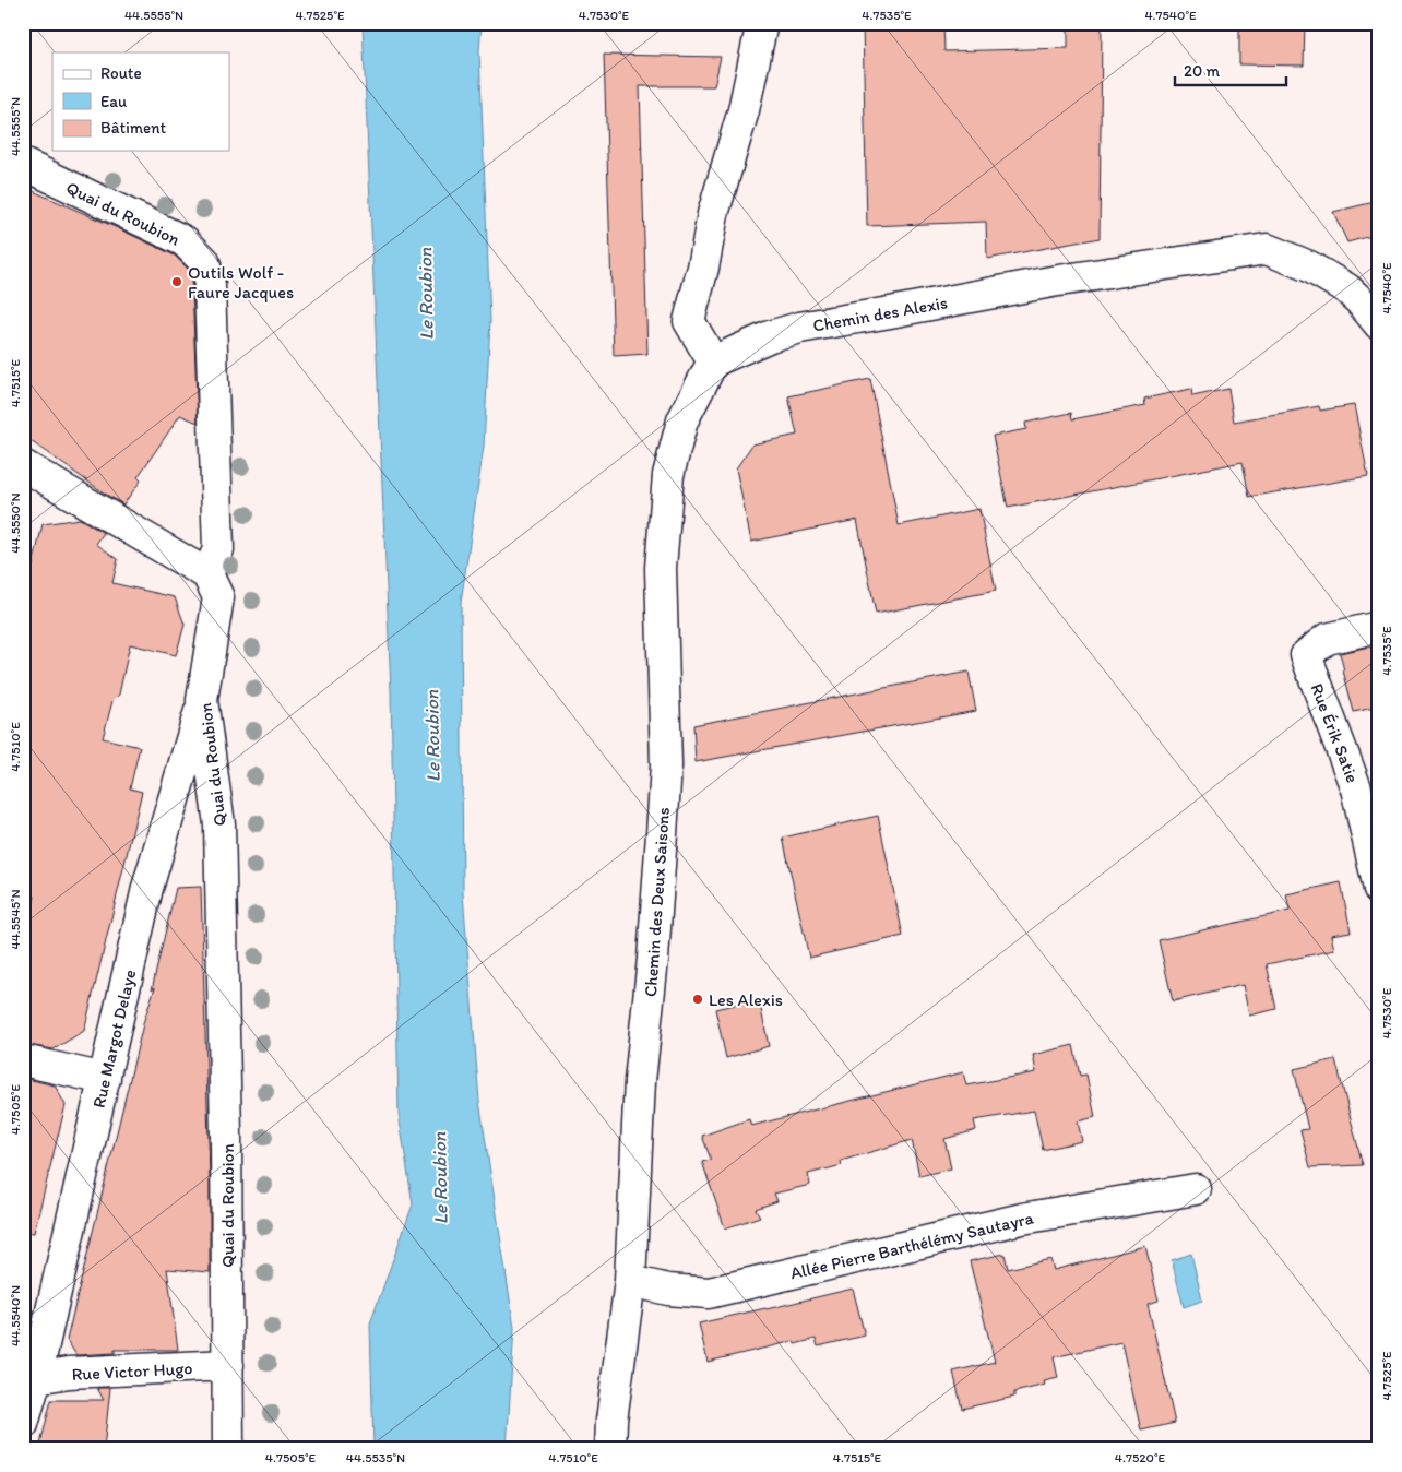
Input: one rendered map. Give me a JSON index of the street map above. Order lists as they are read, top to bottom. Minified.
{"streets":{"street":["Quai du Roubion","Chemin des Alexis","Rue Érik Satie","Chemin des Deux Saisons","Rue Margot Delaye","Allée Pierre Barthélémy Sautayra","Rue Victor Hugo"]},"crossings":[["Quai du Roubion","Rue Margot Delaye"],["Quai du Roubion","Rue Victor Hugo"],["Chemin des Alexis","Chemin des Deux Saisons"],["Chemin des Deux Saisons","Allée Pierre Barthélémy Sautayra"],["Rue Margot Delaye","Rue Victor Hugo"]],"water":["Le Roubion"],"places":["Outils Wolf - Faure Jacques","Les Alexis"],"legend":["Route","Eau","Bâtiment"],"scale_bar":"20 m","coordinates":["44.5555°N","4.7525°E","4.7530°E","4.7535°E","4.7540°E","4.7515°E","44.5550°N","4.7510°E","44.5545°N","4.7505°E","44.5540°N","44.5535°N","4.7520°E"]}
